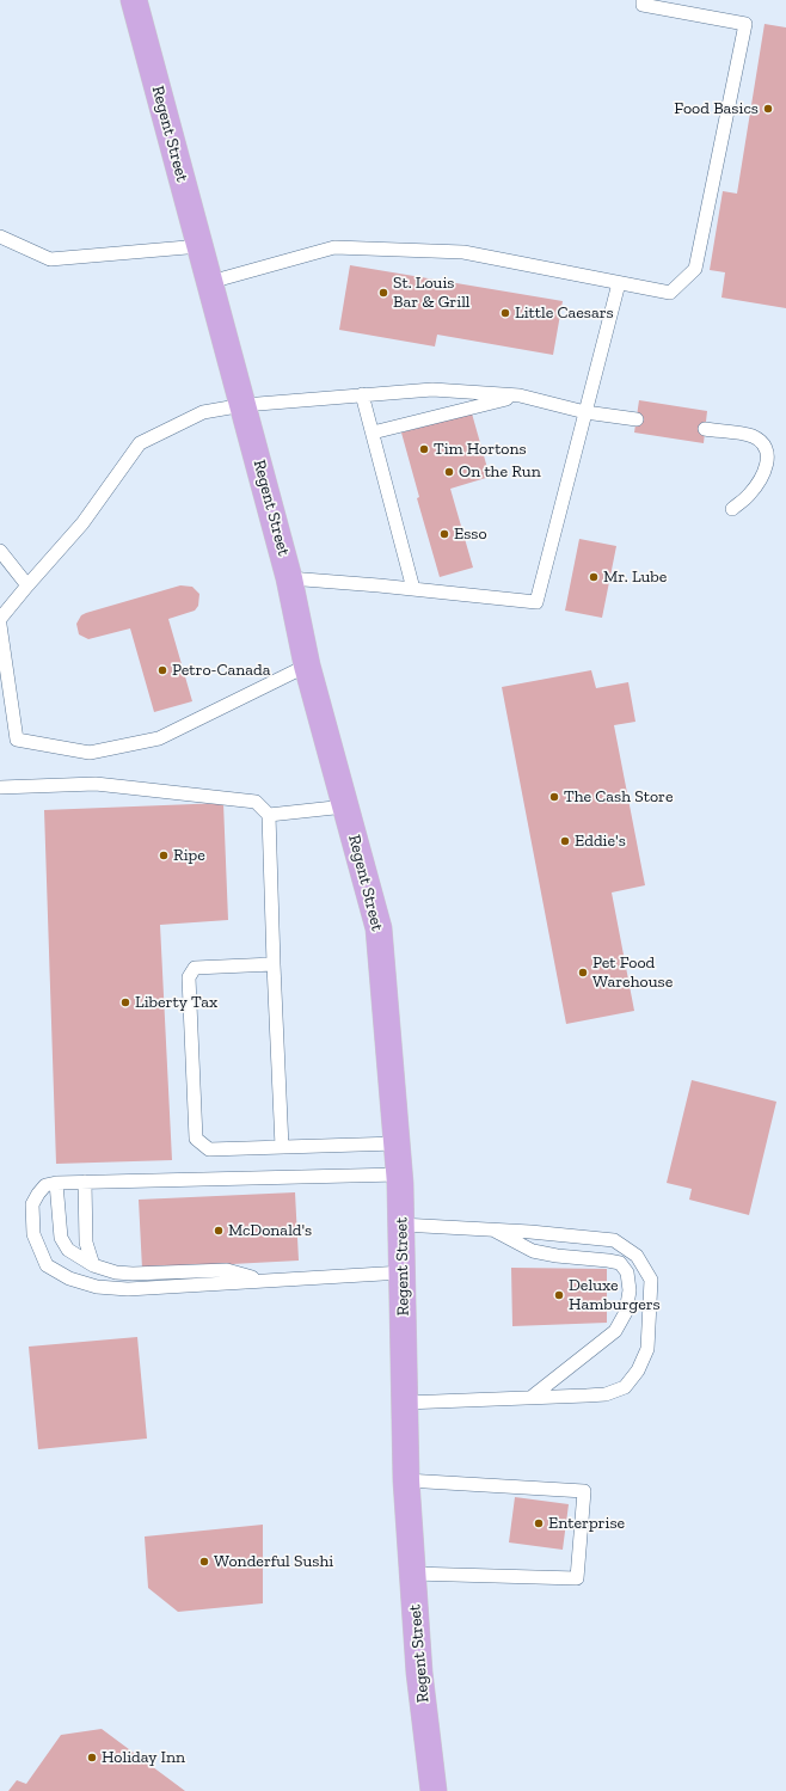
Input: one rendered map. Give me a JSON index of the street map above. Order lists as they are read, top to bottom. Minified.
{"streets":{"main road":["Regent Street"]},"places":["Food Basics","St. Louis Bar & Grill","Little Caesars","Tim Hortons","On the Run","Esso","Mr. Lube","Petro-Canada","The Cash Store","Eddie's","Ripe","Pet Food Warehouse","Liberty Tax","McDonald's","Deluxe Hamburgers","Enterprise","Wonderful Sushi","Holiday Inn"]}
